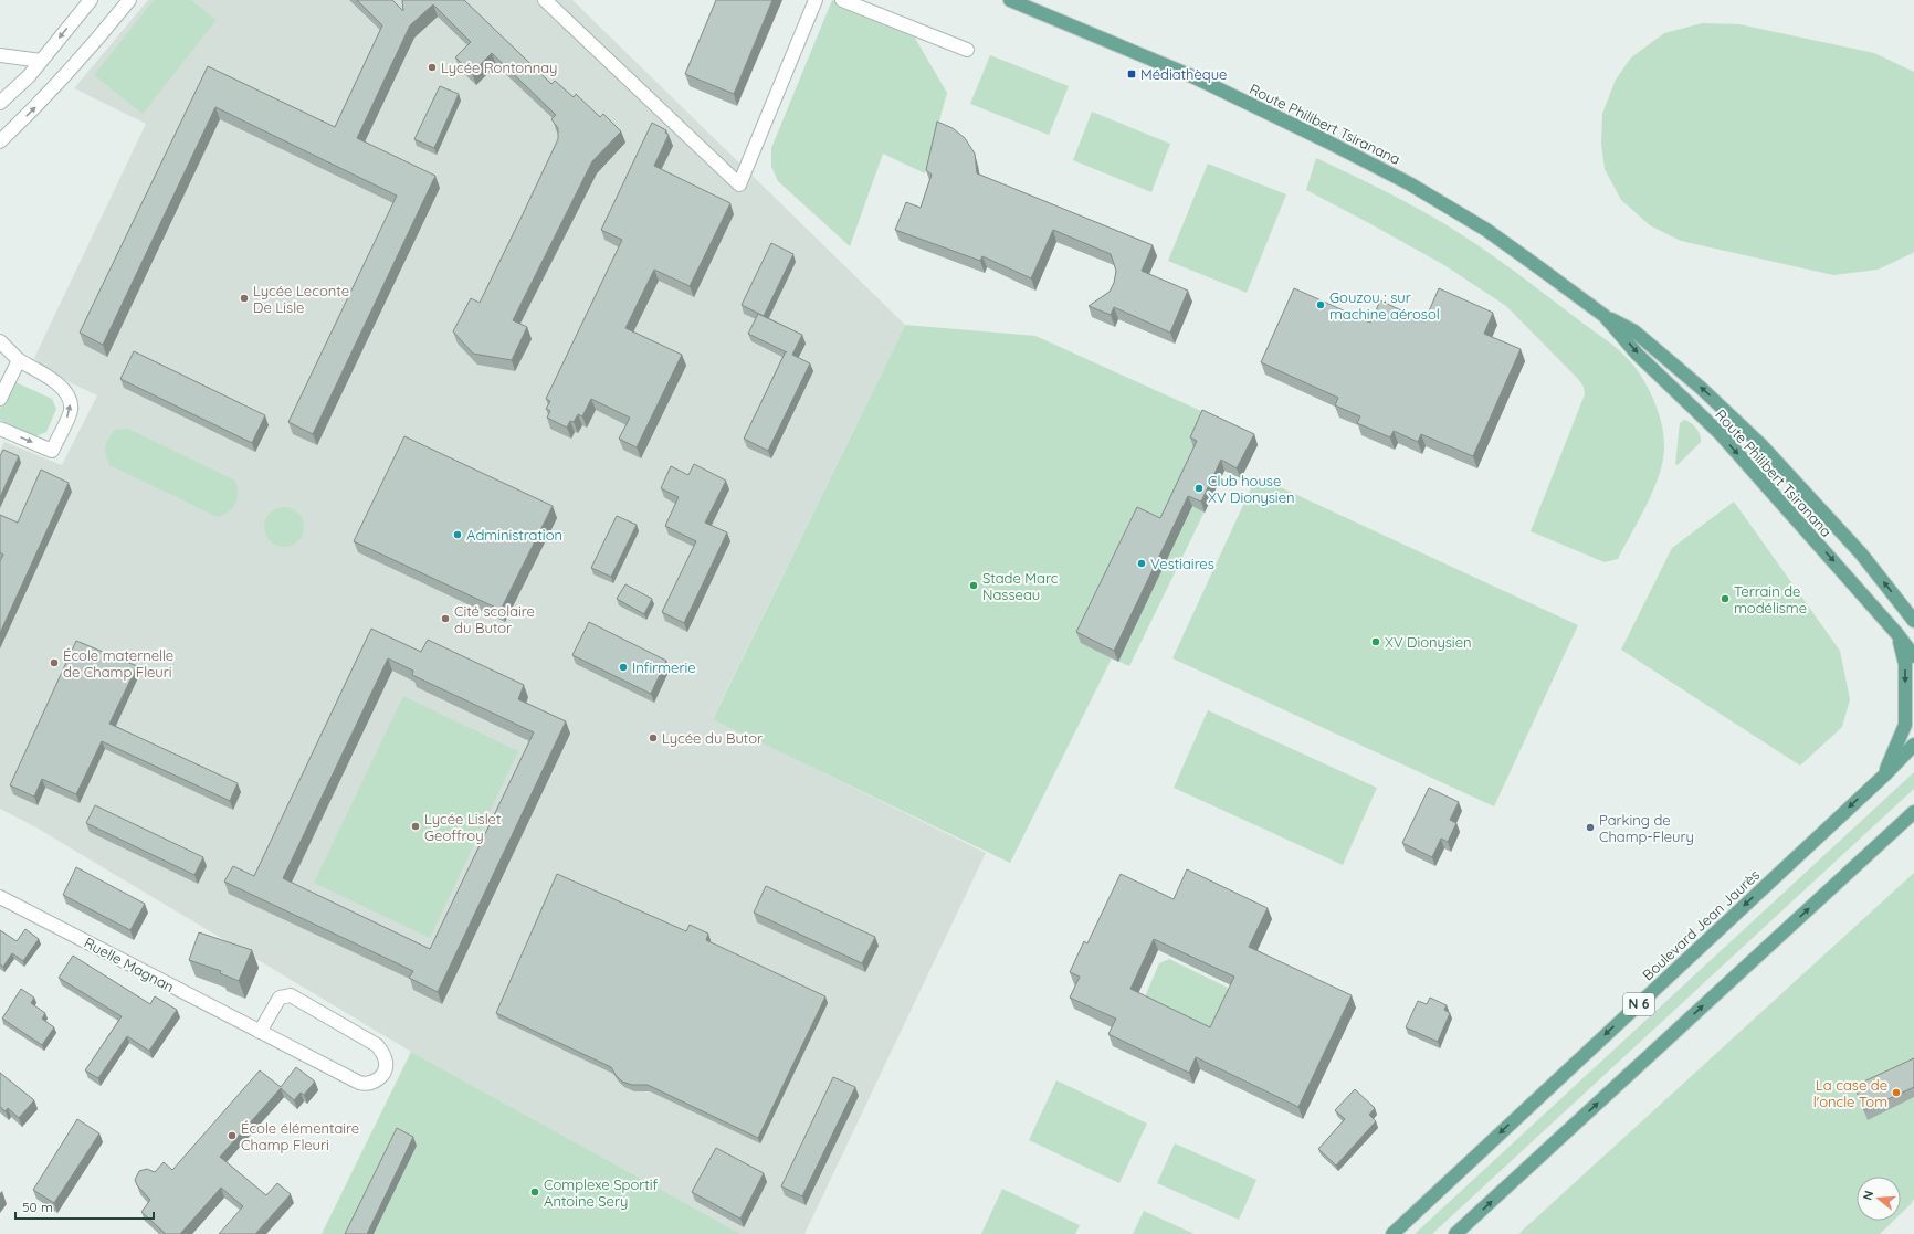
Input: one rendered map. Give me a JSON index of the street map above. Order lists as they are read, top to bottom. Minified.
{"streets":{"main road":["Route Philibert Tsiranana","Boulevard Jean Jaurès","N 6"],"street":["Ruelle Magnan"]},"places":{"other":["Lycée Rontonnay","Lycée Leconte De Lisle","Gouzou : sur machine aérosol","Club house XV Dionysien","Administration","Vestiaires","Stade Marc Nasseau","Terrain de modélisme","Cité scolaire du Butor","XV Dionysien","École maternelle de Champ Fleuri","Infirmerie","Lycée du Butor","Lycée Lislet Geoffroy","Parking de Champ-Fleury","La case de l'oncle Tom","École élémentaire Champ Fleuri","Complexe Sportif Antoine Sery"],"transit":["Médiathèque"]},"scale_bar":"50 m","north":"left"}
